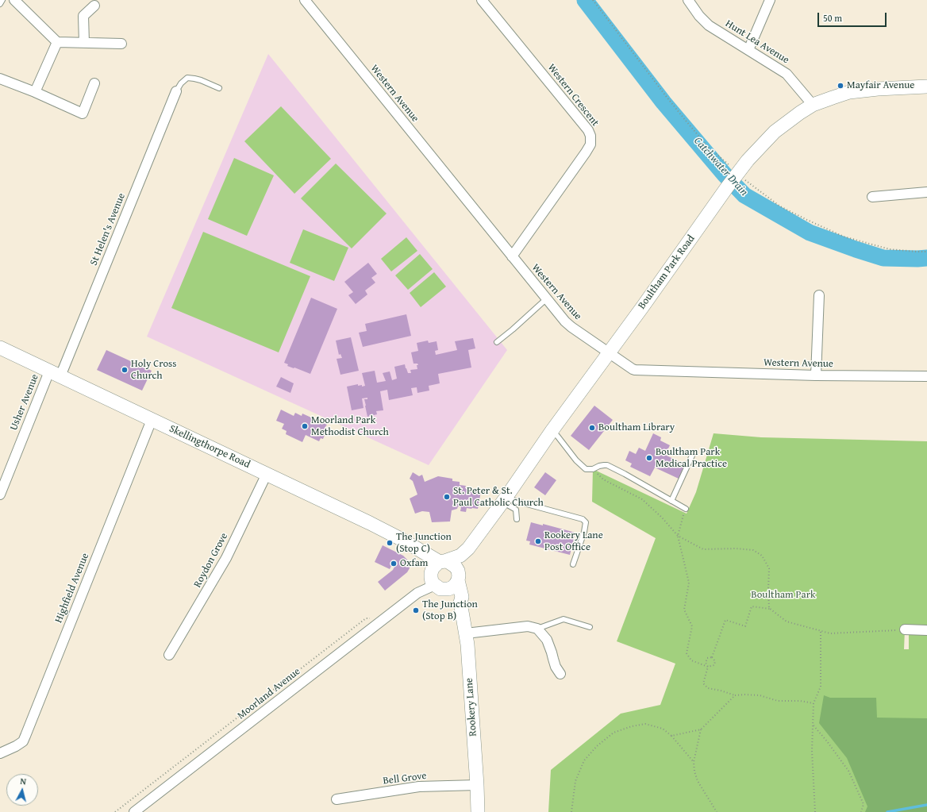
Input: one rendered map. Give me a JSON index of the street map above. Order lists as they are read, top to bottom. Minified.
{"streets":{"street":["Hunt Lea Avenue","Western Avenue","Western Crescent","St Helen's Avenue","Boultham Park Road","Usher Avenue","Skellingthorpe Road","Roydon Grove","Highfield Avenue","Moorland Avenue","Rookery Lane","Bell Grove"]},"crossings":[["Hunt Lea Avenue","Boultham Park Road"],["Western Avenue","Western Crescent"],["Western Avenue","Boultham Park Road"],["St Helen's Avenue","Usher Avenue"],["St Helen's Avenue","Skellingthorpe Road"],["Usher Avenue","Skellingthorpe Road"],["Skellingthorpe Road","Roydon Grove"],["Skellingthorpe Road","Highfield Avenue"],["Skellingthorpe Road","Moorland Avenue"],["Rookery Lane","Bell Grove"]],"water":["Catchwater Drain"],"parks":["Boultham Park"],"places":["Mayfair Avenue","Holy Cross Church","Moorland Park Methodist Church","Boultham Library","Boultham Park Medical Practice","St. Peter & St. Paul Catholic Church","Rookery Lane Post Office","The Junction (Stop C)","Oxfam","The Junction (Stop B)"],"scale_bar":"50 m","north":"top"}
